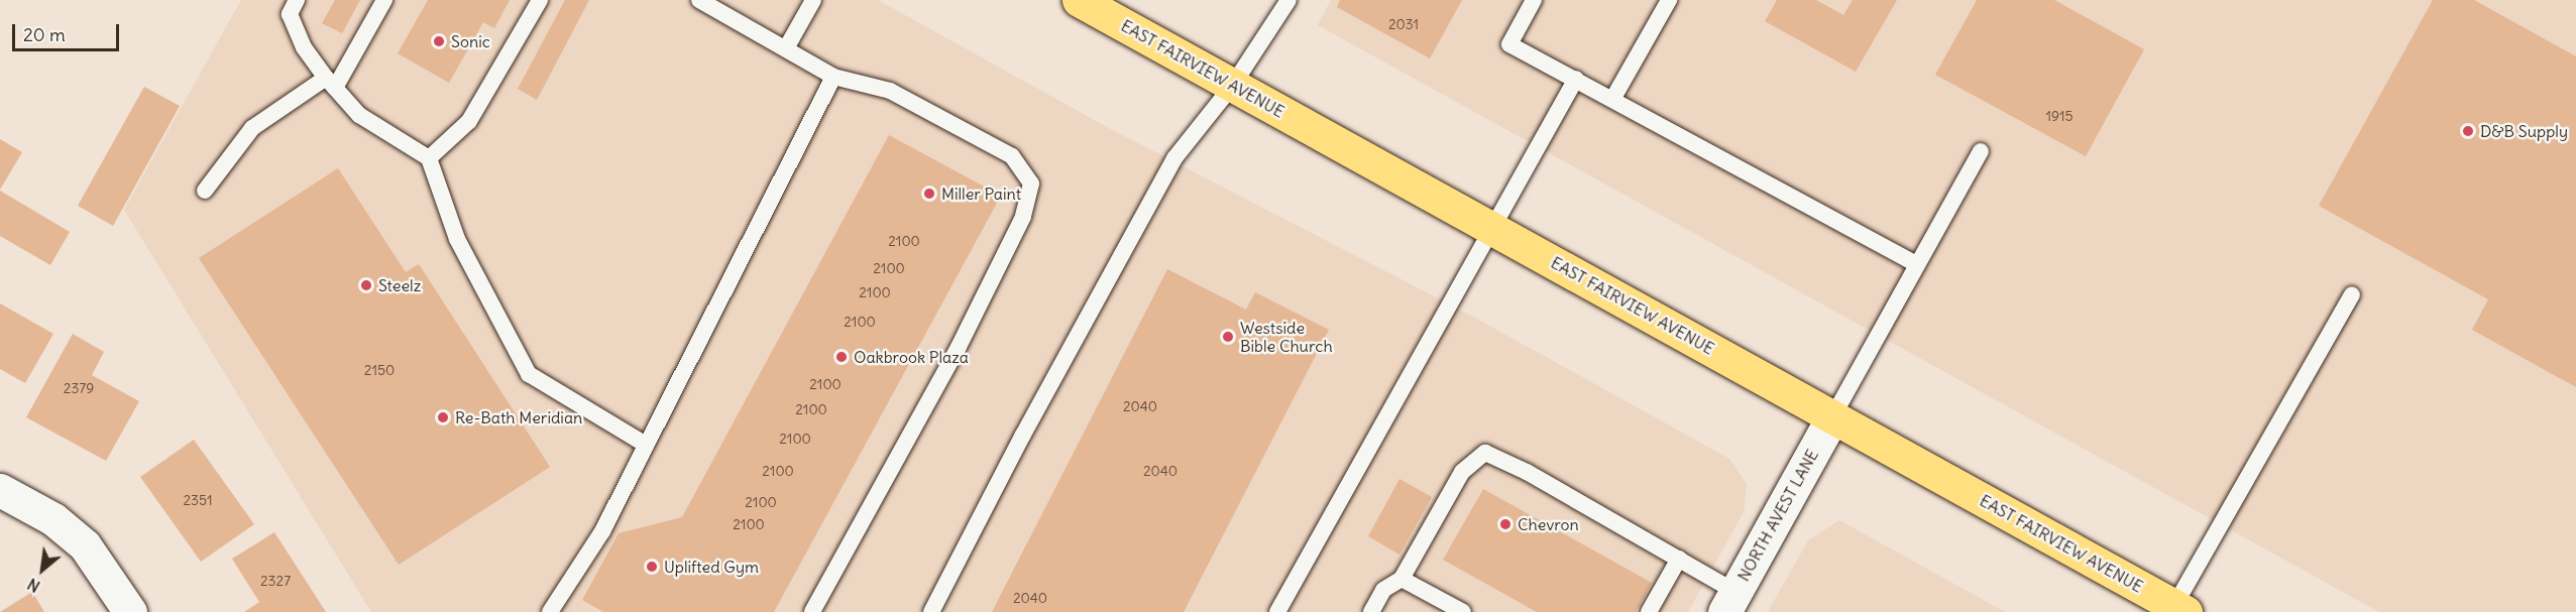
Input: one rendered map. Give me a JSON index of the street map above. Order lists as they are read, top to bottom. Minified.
{"streets":{"main road":["EAST FAIRVIEW AVENUE"],"street":["NORTH AVEST LANE"]},"crossings":[["EAST FAIRVIEW AVENUE","NORTH AVEST LANE"]],"places":["Sonic","D&B Supply","Miller Paint","Steelz","Westside Bible Church","Oakbrook Plaza","Re-Bath Meridian","Chevron","Uplifted Gym"],"house_numbers":["2031","1915","2100","2100","2100","2100","2150","2100","2379","2040","2100","2100","2100","2040","2351","2100","2100","2327","2040"],"scale_bar":"20 m","north":"bottom left"}
